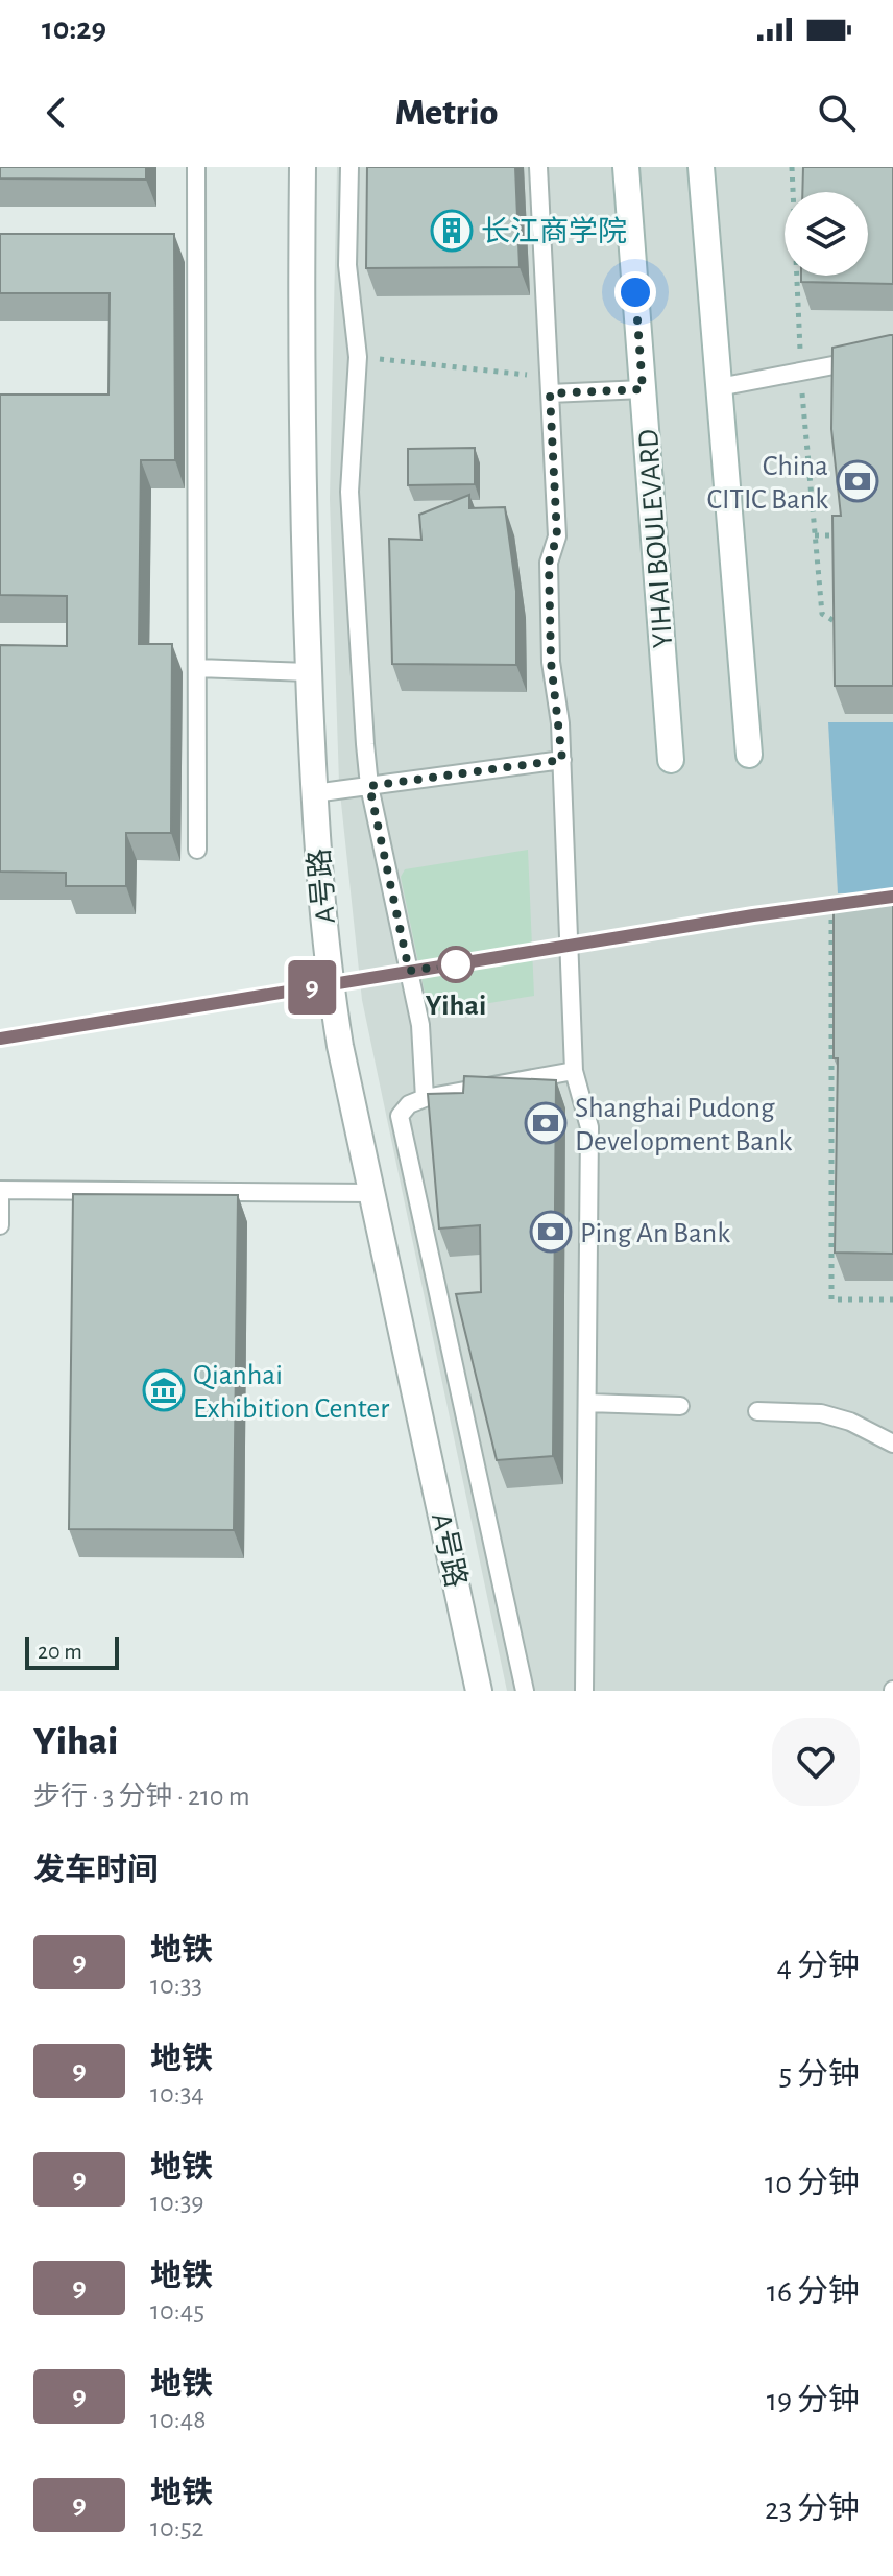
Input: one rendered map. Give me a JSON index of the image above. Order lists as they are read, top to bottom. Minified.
{"streets":{"street":["YIHAI BOULEVARD","A号路"]},"places":{"building":["长江商学院"],"bank":["China CITIC Bank","Shanghai Pudong Development Bank","Ping An Bank"],"other":["Yihai"],"museum":["Qianhai Exhibition Center"]},"lines":["metro line 9"],"scale_bar":"20 m","page":{"status":"10:29","header":"Metrio","on_map":"9","scale":"20 m","heading":[["Yihai","步行 · 3 分钟 · 210 m"],"发车时间"],"list":[{"mark":"9","name":"地铁","note":"10:33","value":"4 分钟"},{"mark":"9","name":"地铁","note":"10:34","value":"5 分钟"},{"mark":"9","name":"地铁","note":"10:39","value":"10 分钟"},{"mark":"9","name":"地铁","note":"10:45","value":"16 分钟"},{"mark":"9","name":"地铁","note":"10:48","value":"19 分钟"},{"mark":"9","name":"地铁","note":"10:52","value":"23 分钟"}]}}
